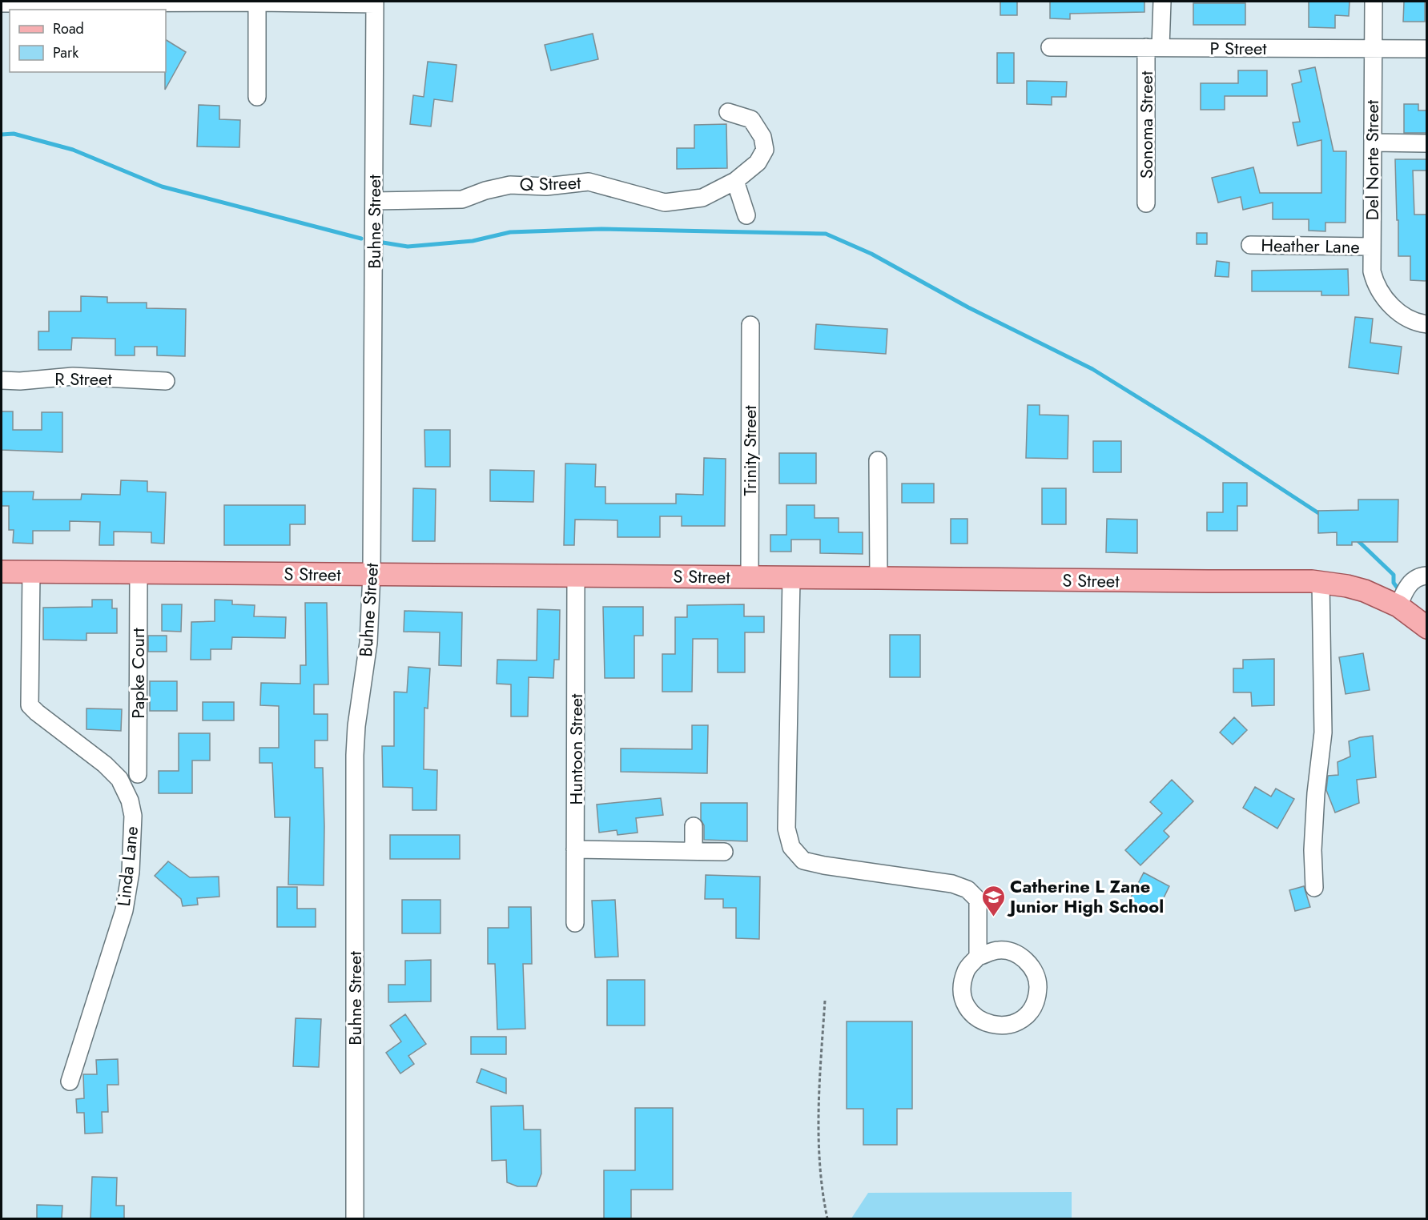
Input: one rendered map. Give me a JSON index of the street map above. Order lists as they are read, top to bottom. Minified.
{"streets":{"main road":["S Street"],"street":["P Street","Sonoma Street","Del Norte Street","Q Street","Buhne Street","Heather Lane","R Street","Trinity Street","Papke Court","Huntoon Street","Linda Lane"]},"crossings":[["P Street","Sonoma Street"],["P Street","Del Norte Street"],["Del Norte Street","Heather Lane"],["Q Street","Buhne Street"],["Buhne Street","S Street"],["Trinity Street","S Street"],["S Street","Papke Court"],["S Street","Huntoon Street"],["S Street","Linda Lane"]],"places":{"school or university":["Catherine L Zane Junior High School"]},"legend":["Road","Park"]}
